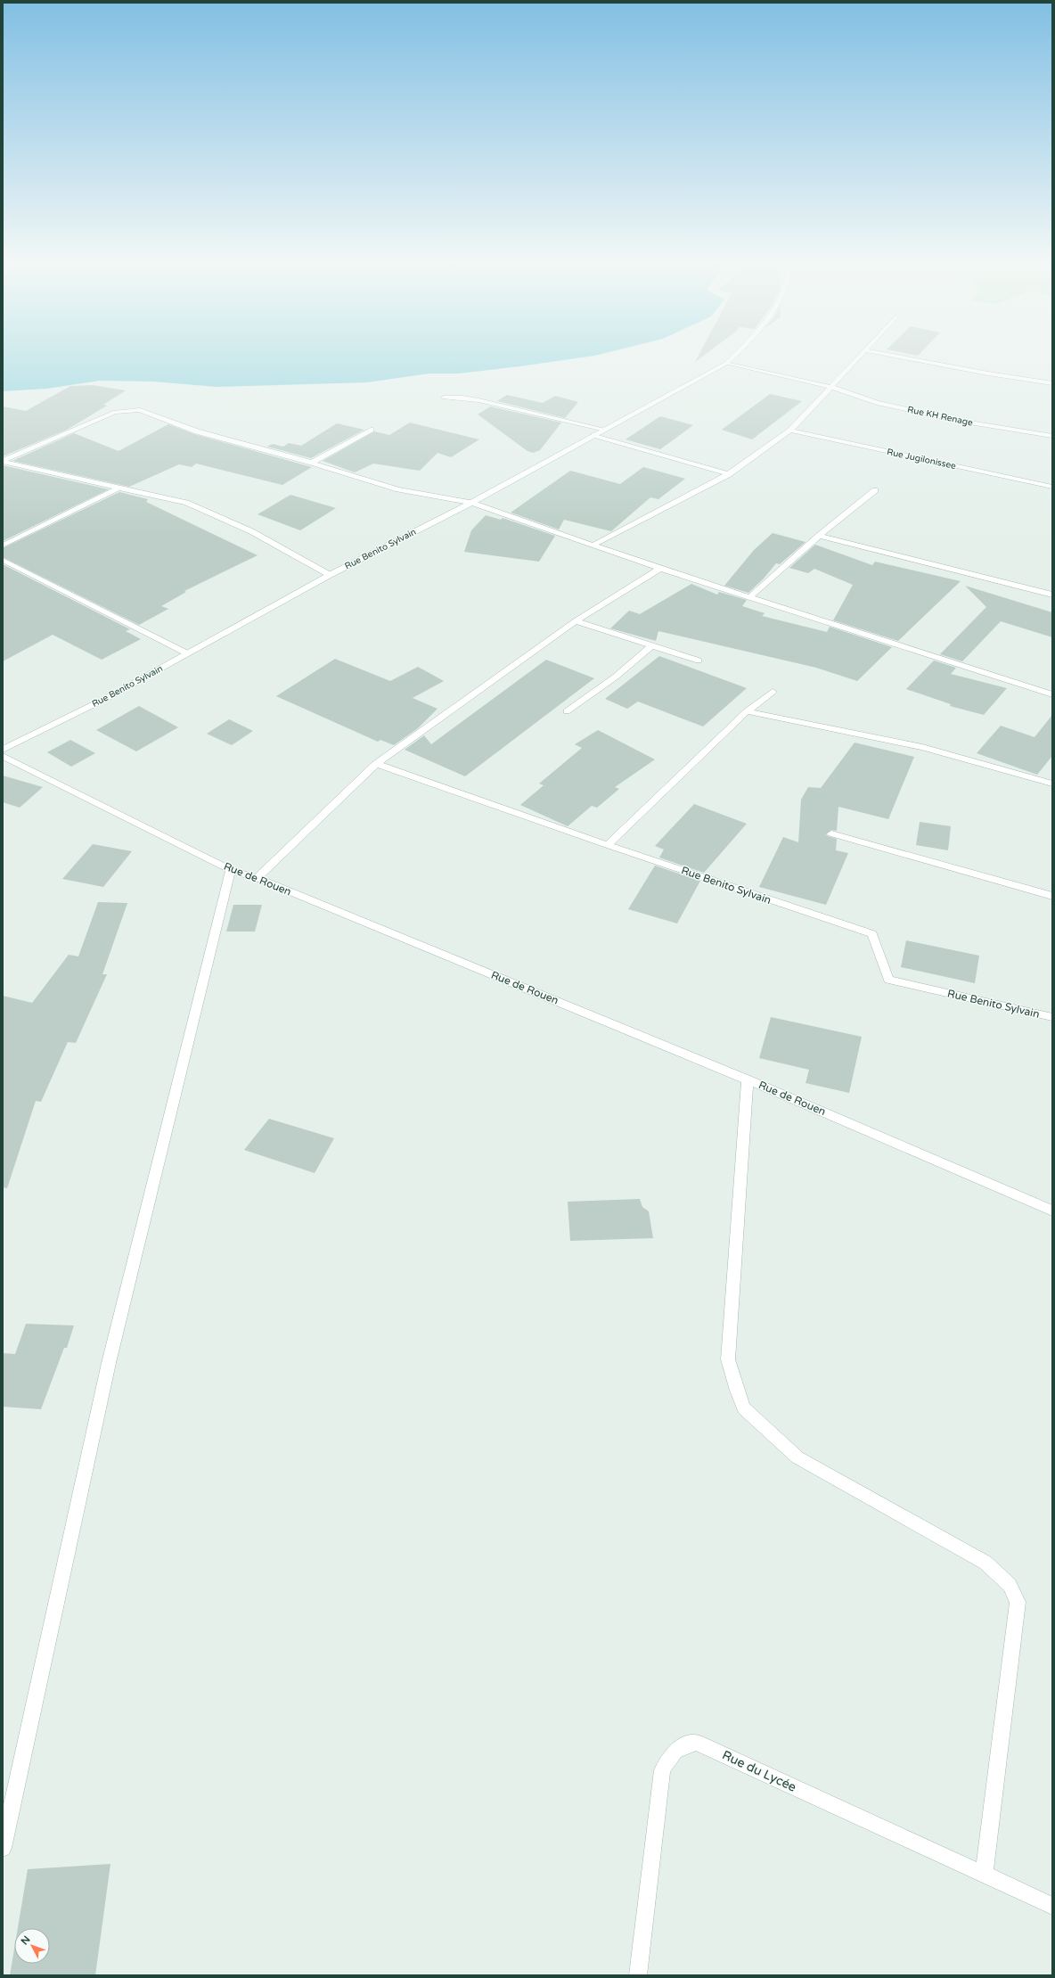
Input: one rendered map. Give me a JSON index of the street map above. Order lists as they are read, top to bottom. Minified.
{"streets":{"street":["Rue KH Renage","Rue Jugilonissee","Rue Benito Sylvain","Rue de Rouen","Rue du Lycée"]},"crossings":[["Rue KH Renage","Rue Benito Sylvain"]],"north":"top left"}
